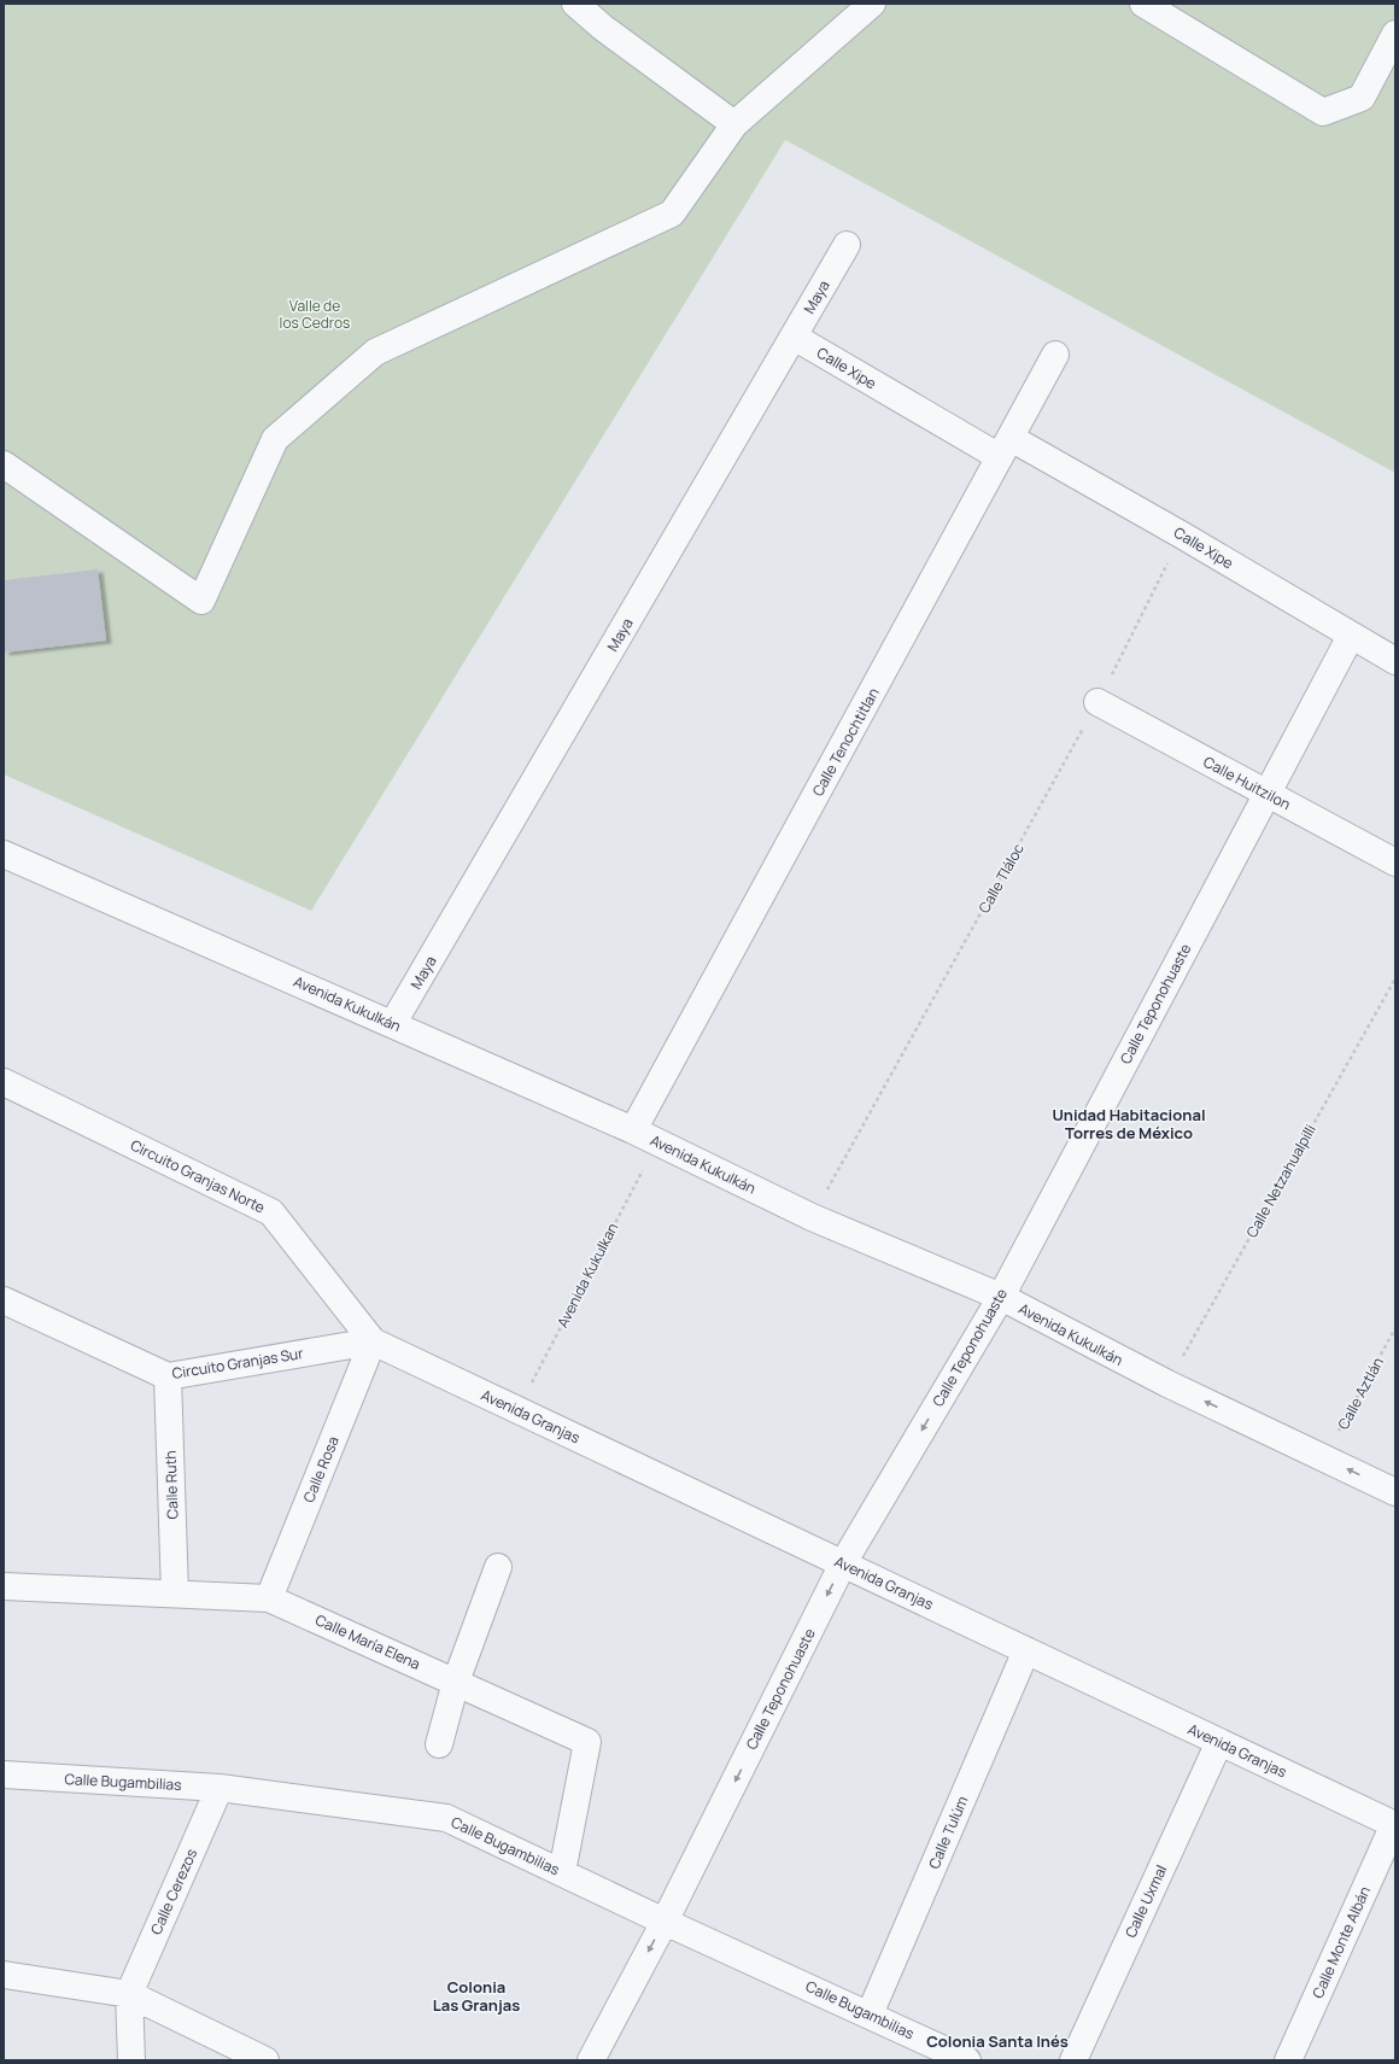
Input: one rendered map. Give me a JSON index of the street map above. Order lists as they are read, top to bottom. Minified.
{"streets":{"street":["Maya","Calle Xipe","Calle Tenochtitlan","Calle Huitzilon","Avenida Kukulkán","Calle Teponohuaste","Circuito Granjas Norte","Circuito Granjas Sur","Avenida Granjas","Calle Rosa","Calle Ruth","Calle María Elena","Calle Bugambilias","Calle Tulúm","Calle Cerezos","Calle Uxmal","Calle Monte Albán"],"path":["Calle Tláloc","Calle Netzahualpilli","Avenida Kukulkan","Calle Aztlán"]},"crossings":[["Maya","Calle Xipe"],["Maya","Avenida Kukulkán"],["Calle Xipe","Calle Tenochtitlan"],["Calle Xipe","Calle Tláloc"],["Calle Xipe","Calle Teponohuaste"],["Calle Tenochtitlan","Avenida Kukulkán"],["Calle Huitzilon","Calle Tláloc"],["Calle Huitzilon","Calle Teponohuaste"],["Calle Tláloc","Avenida Kukulkán"],["Avenida Kukulkán","Calle Teponohuaste"],["Avenida Kukulkán","Calle Netzahualpilli"],["Avenida Kukulkán","Avenida Kukulkan"],["Avenida Kukulkán","Calle Aztlán"],["Calle Teponohuaste","Avenida Granjas"],["Calle Teponohuaste","Calle Bugambilias"],["Circuito Granjas Norte","Circuito Granjas Sur"],["Circuito Granjas Norte","Avenida Granjas"],["Circuito Granjas Norte","Calle Rosa"],["Avenida Kukulkan","Avenida Granjas"],["Circuito Granjas Sur","Avenida Granjas"],["Circuito Granjas Sur","Calle Rosa"],["Circuito Granjas Sur","Calle Ruth"],["Avenida Granjas","Calle Rosa"],["Avenida Granjas","Calle Tulúm"],["Avenida Granjas","Calle Uxmal"],["Avenida Granjas","Calle Monte Albán"],["Calle Rosa","Calle María Elena"],["Calle Ruth","Calle María Elena"],["Calle María Elena","Calle Bugambilias"],["Calle Bugambilias","Calle Tulúm"],["Calle Bugambilias","Calle Cerezos"]],"one_way":["Calle Teponohuaste"],"districts":["Unidad Habitacional Torres de México","Colonia Las Granjas","Colonia Santa Inés"],"parks":["Valle de los Cedros"]}
